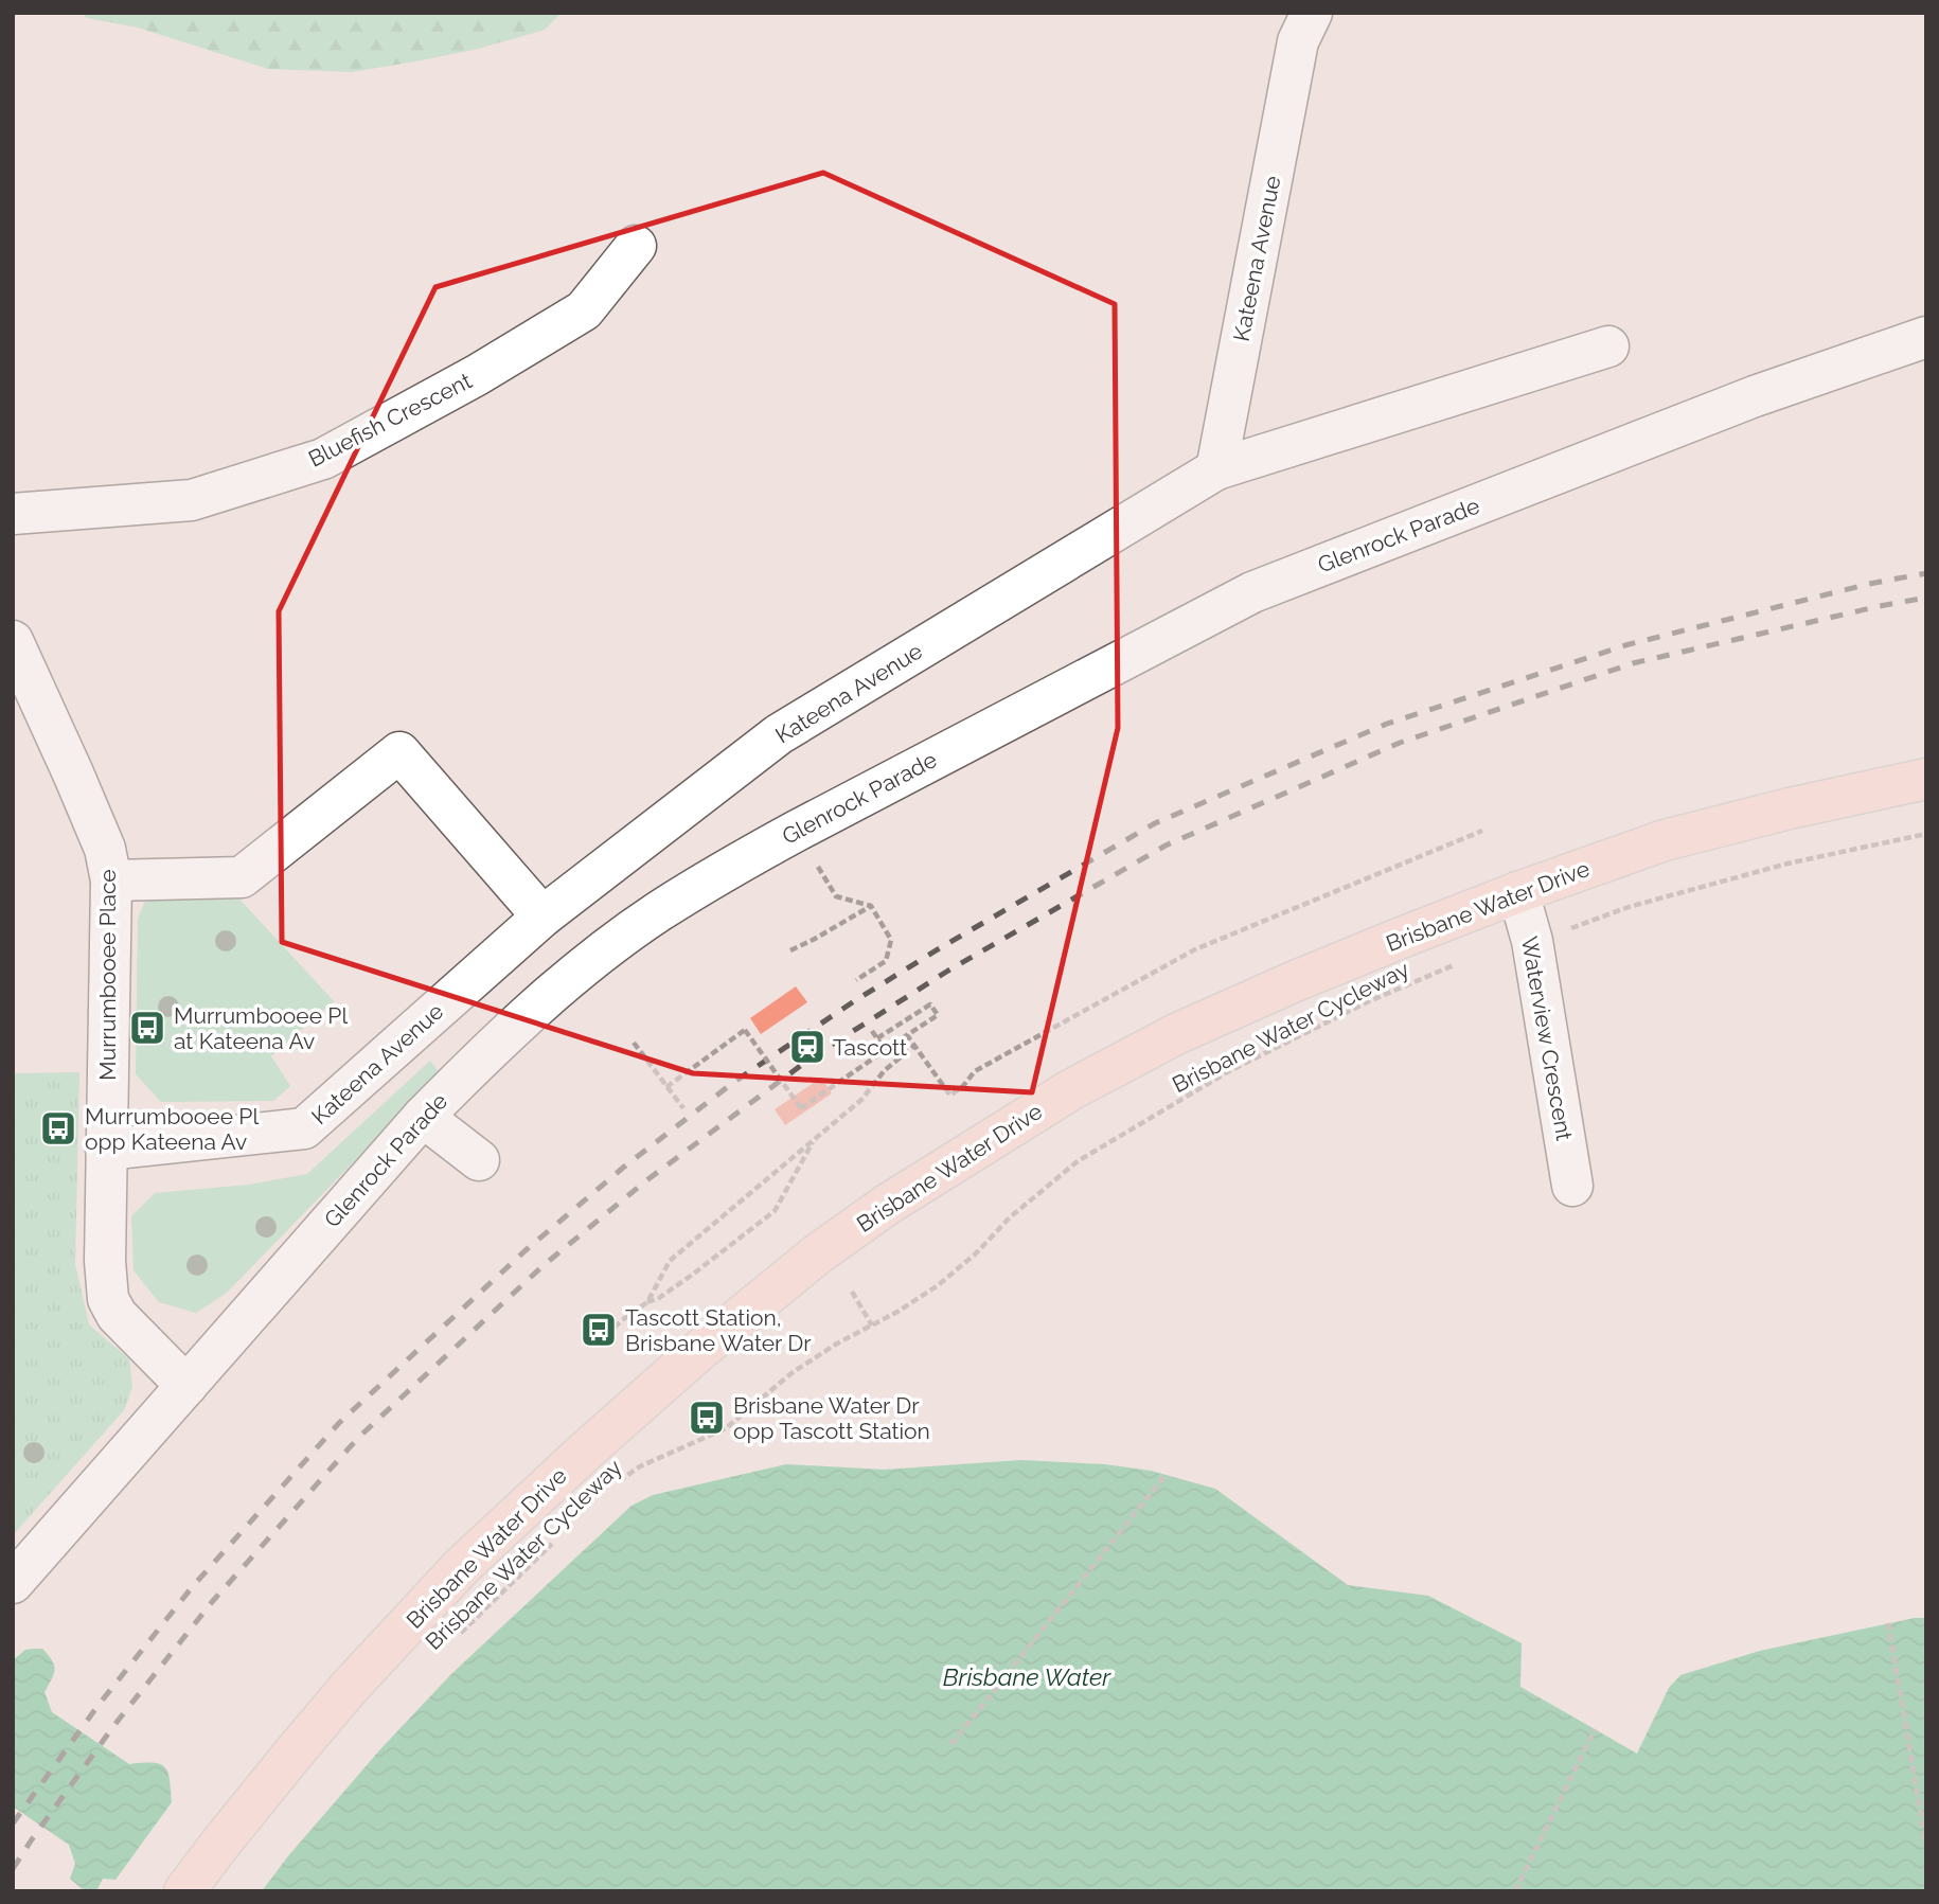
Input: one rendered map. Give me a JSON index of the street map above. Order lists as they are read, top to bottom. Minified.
{"streets":{"main road":["Brisbane Water Drive"],"street":["Kateena Avenue","Bluefish Crescent","Glenrock Parade","Murrumbooee Place","Waterview Crescent"],"path":["Brisbane Water Cycleway"]},"crossings":[["Kateena Avenue","Murrumbooee Place"],["Glenrock Parade","Murrumbooee Place"],["Brisbane Water Drive","Waterview Crescent"]],"water":["Brisbane Water"],"places":{"bus stop":["Murrumbooee Pl at Kateena Av","Murrumbooee Pl opp Kateena Av","Tascott Station, Brisbane Water Dr","Brisbane Water Dr opp Tascott Station"],"station":["Tascott"]}}
